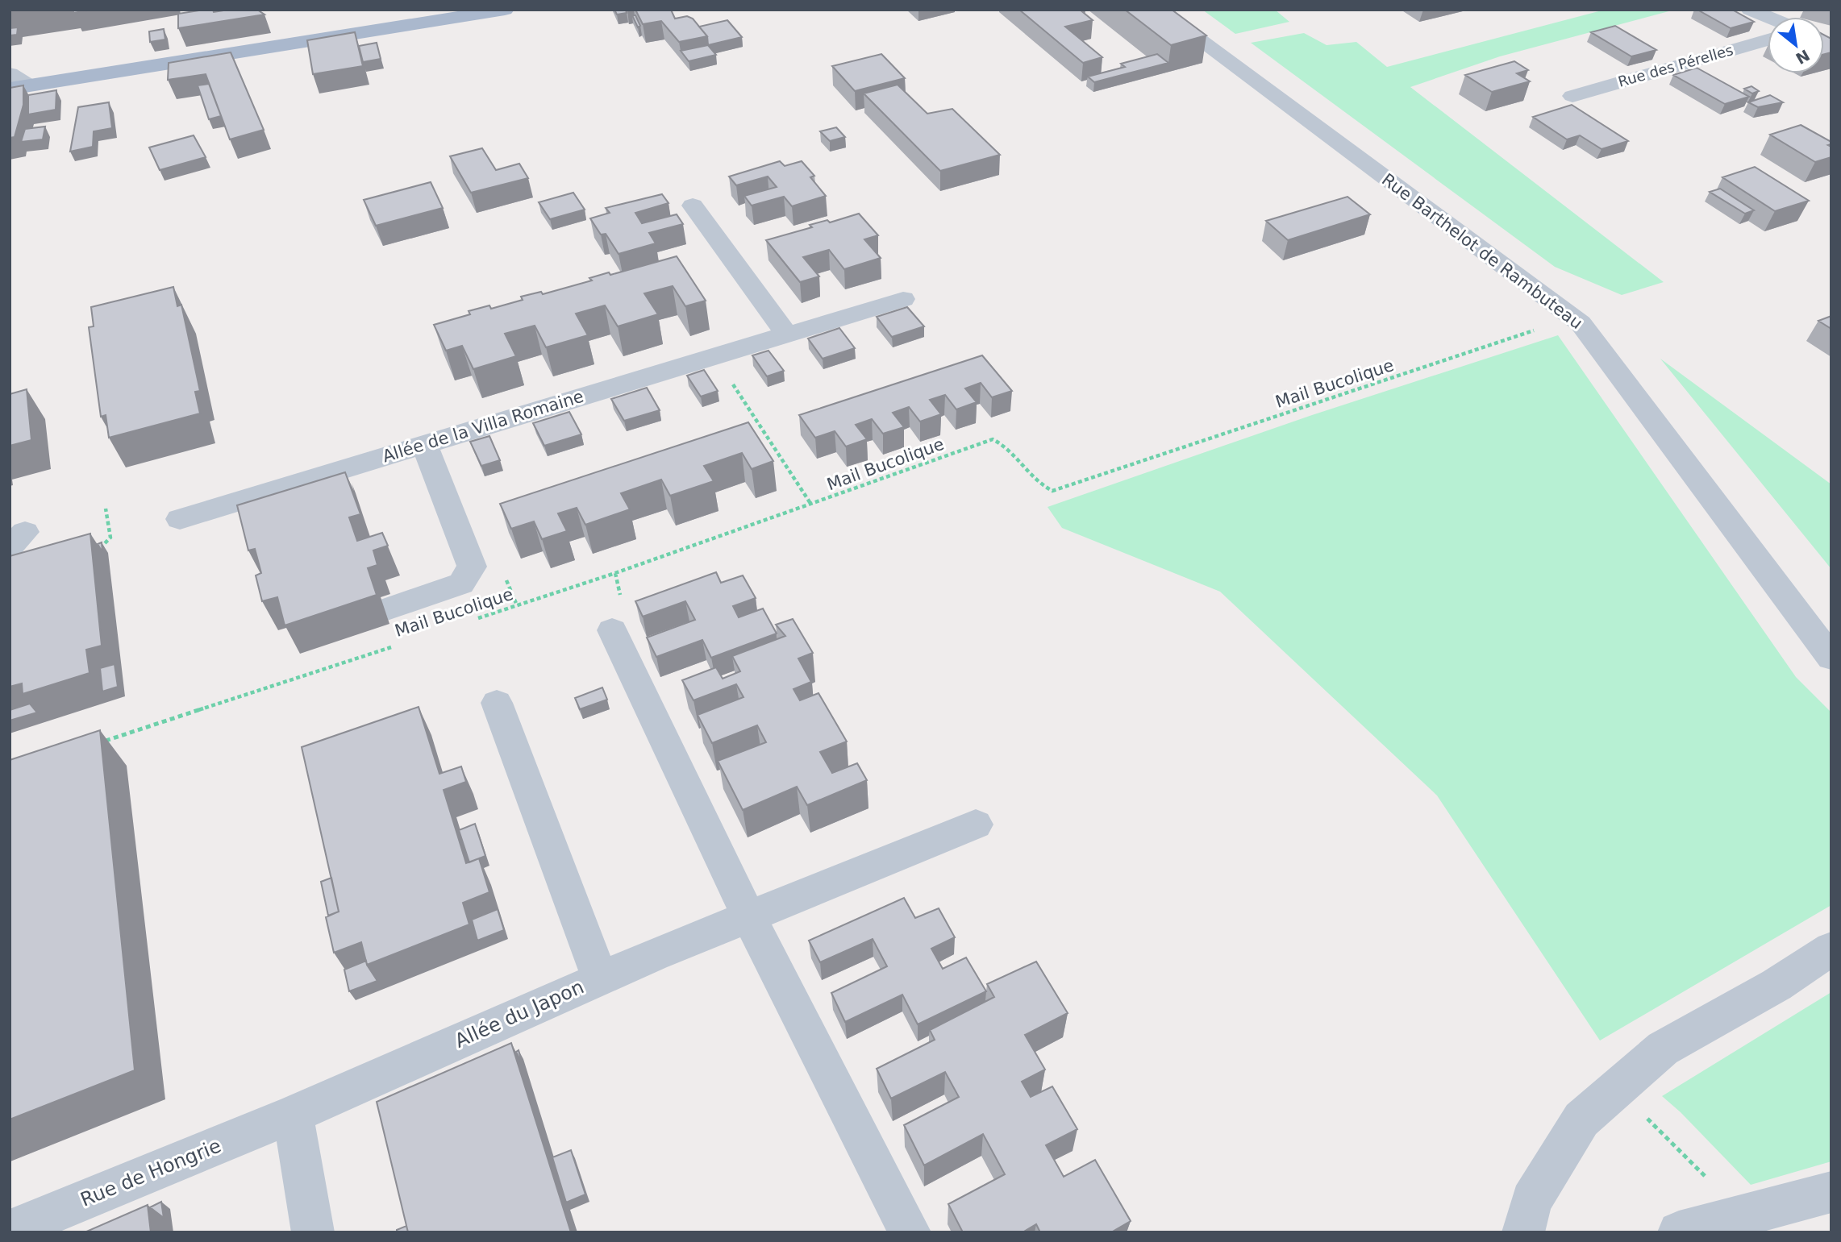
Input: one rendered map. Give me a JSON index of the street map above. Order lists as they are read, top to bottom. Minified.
{"streets":{"street":["Rue des Pérelles","Rue Barthelot de Rambuteau","Allée de la Villa Romaine","Allée du Japon","Rue de Hongrie"],"path":["Mail Bucolique"]},"crossings":[["Allée du Japon","Rue de Hongrie"]],"north":"bottom right"}
